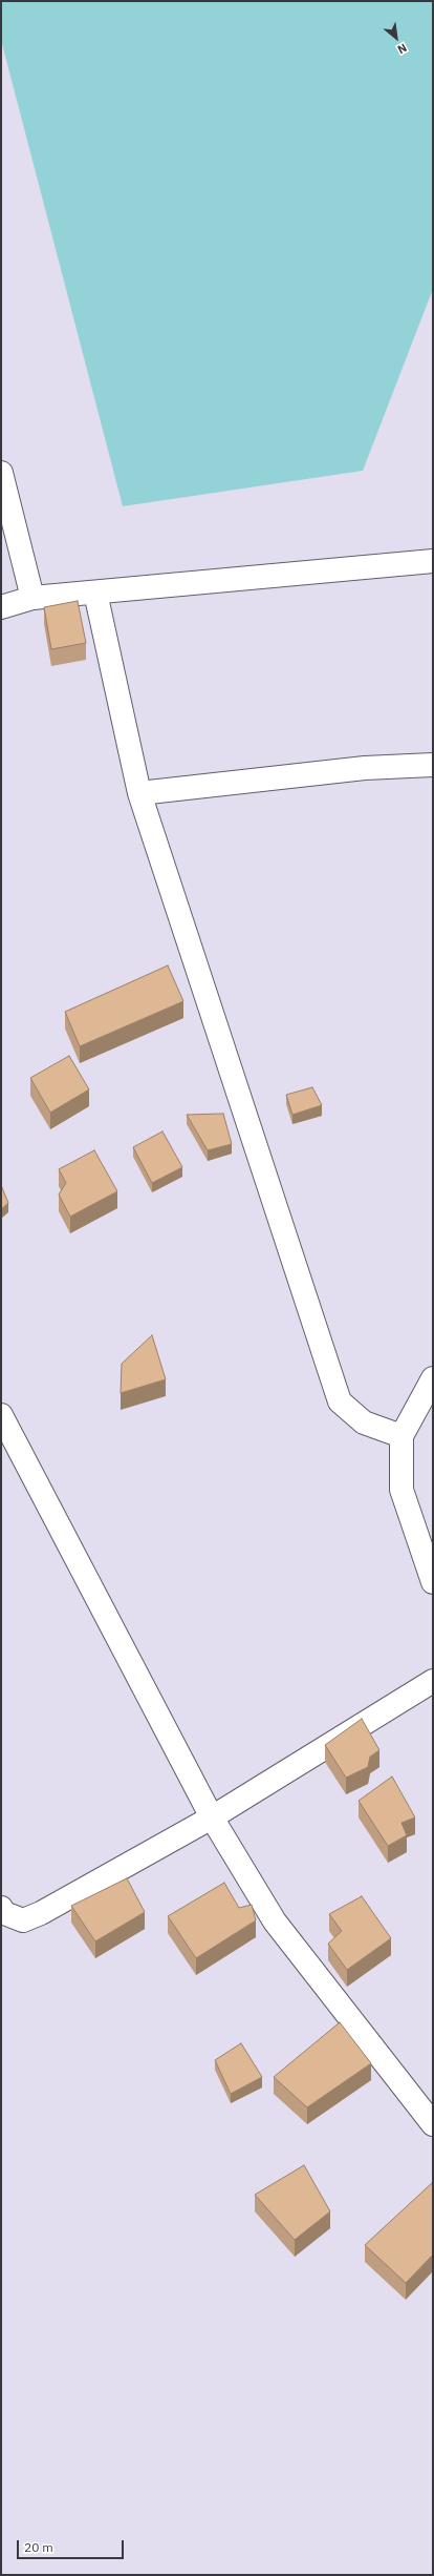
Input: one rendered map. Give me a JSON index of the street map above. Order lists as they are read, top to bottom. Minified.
{"scale_bar":"20 m","north":"bottom right"}
